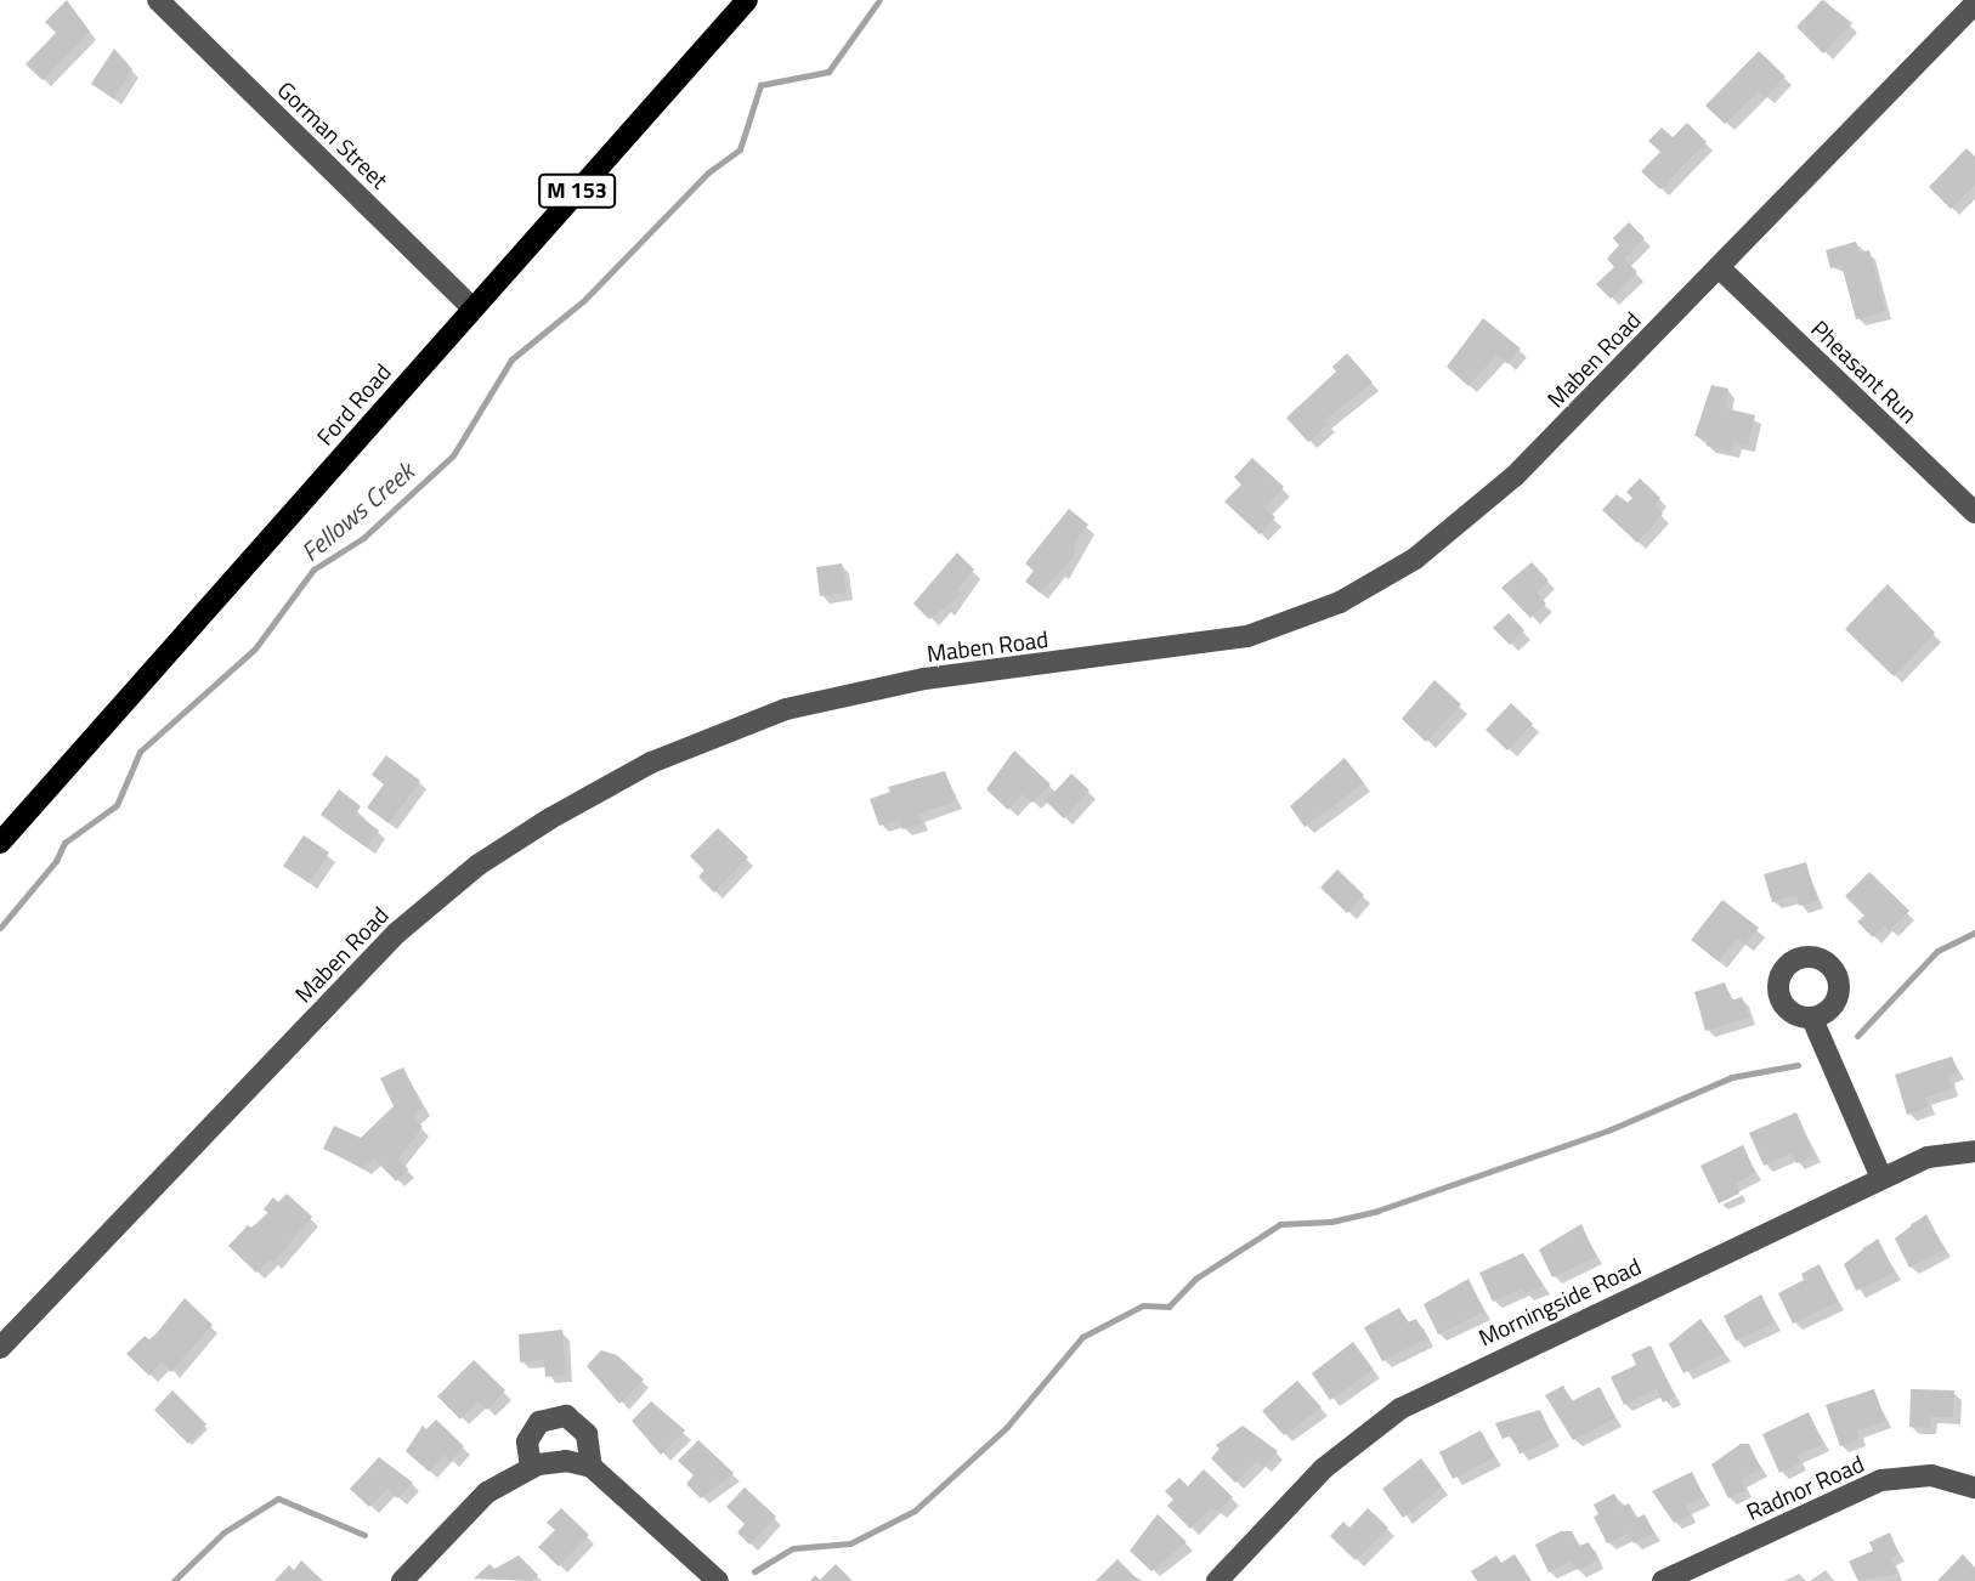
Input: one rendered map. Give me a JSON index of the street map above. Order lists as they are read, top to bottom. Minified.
{"streets":{"main road":["M 153","Ford Road"],"street":["Gorman Street","Maben Road","Pheasant Run","Morningside Road","Radnor Road"]},"crossings":[["Gorman Street","Ford Road"],["Maben Road","Pheasant Run"]],"water":["Fellows Creek"]}
